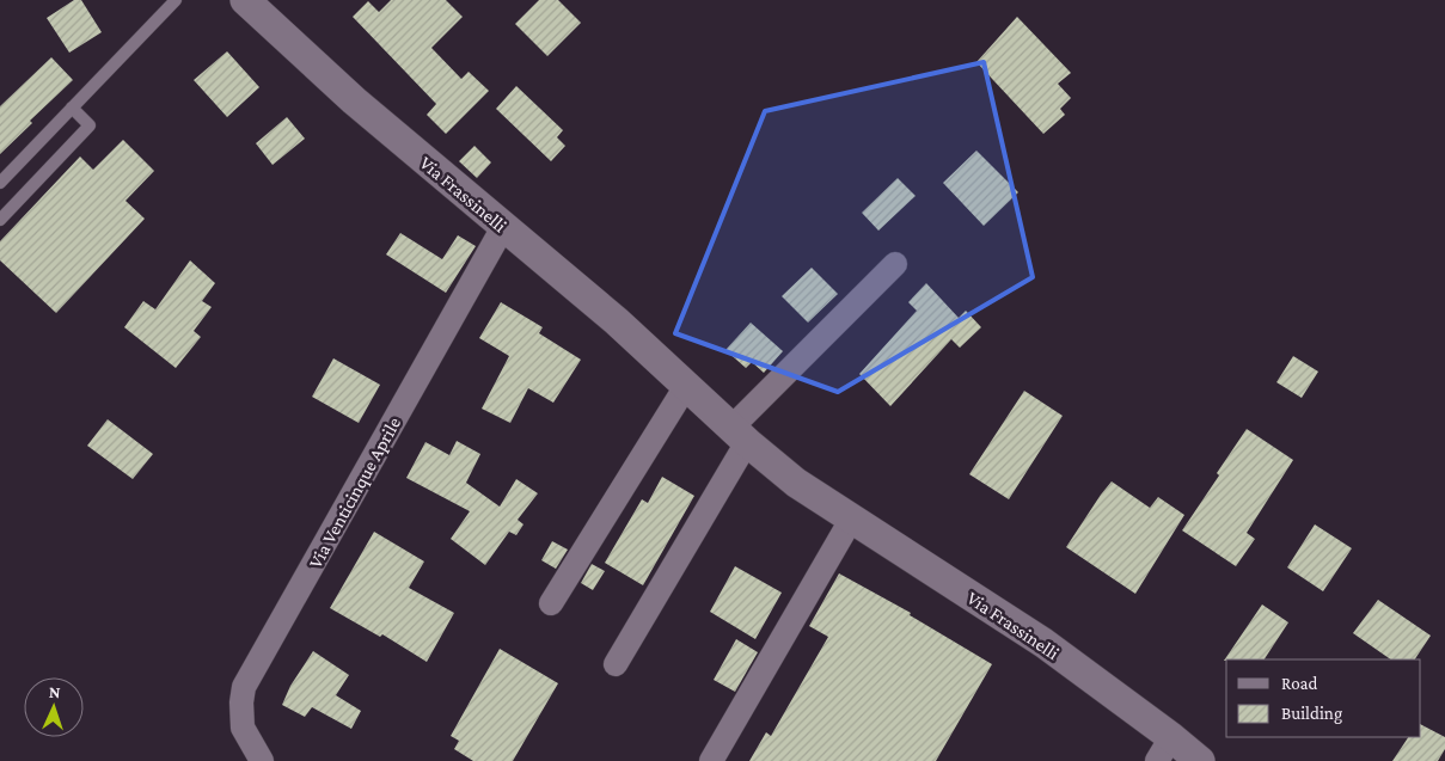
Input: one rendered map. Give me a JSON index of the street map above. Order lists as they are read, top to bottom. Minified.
{"streets":{"street":["Via Frassinelli","Via Venticinque Aprile"]},"crossings":[["Via Frassinelli","Via Venticinque Aprile"]],"legend":["Road","Building"],"north":"top"}
